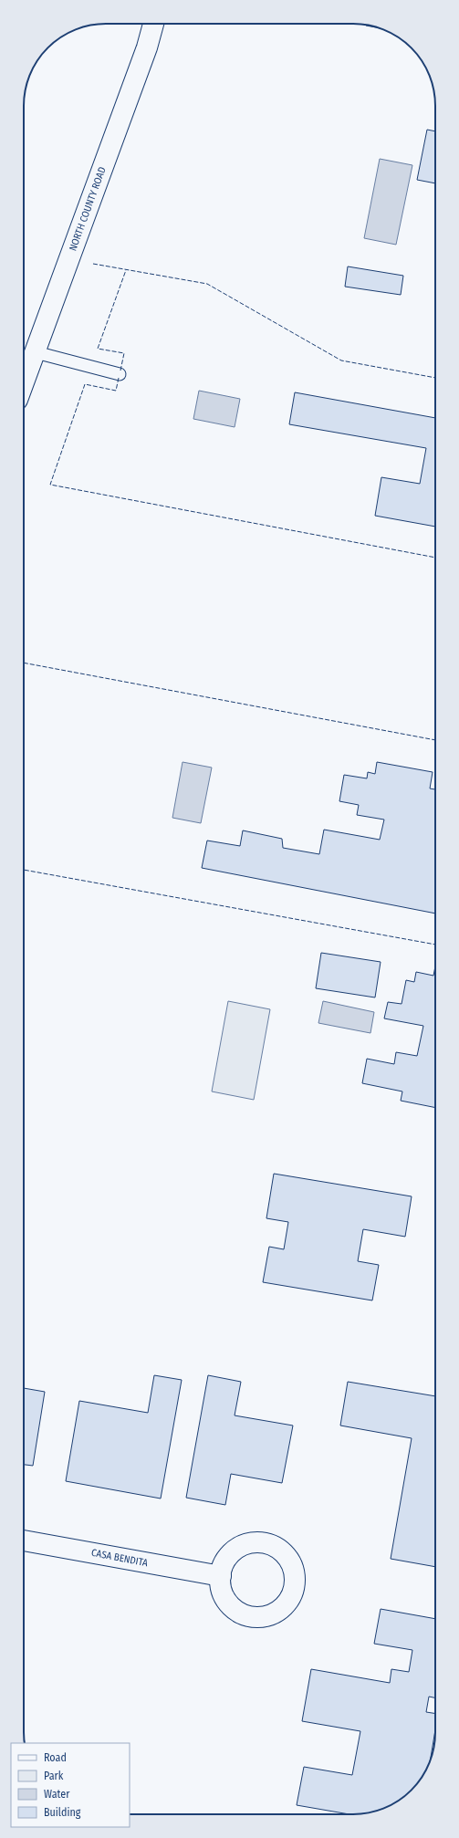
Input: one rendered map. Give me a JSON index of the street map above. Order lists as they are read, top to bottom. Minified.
{"streets":{"street":["NORTH COUNTY ROAD","CASA BENDITA"]},"legend":["Road","Park","Water","Building"]}
